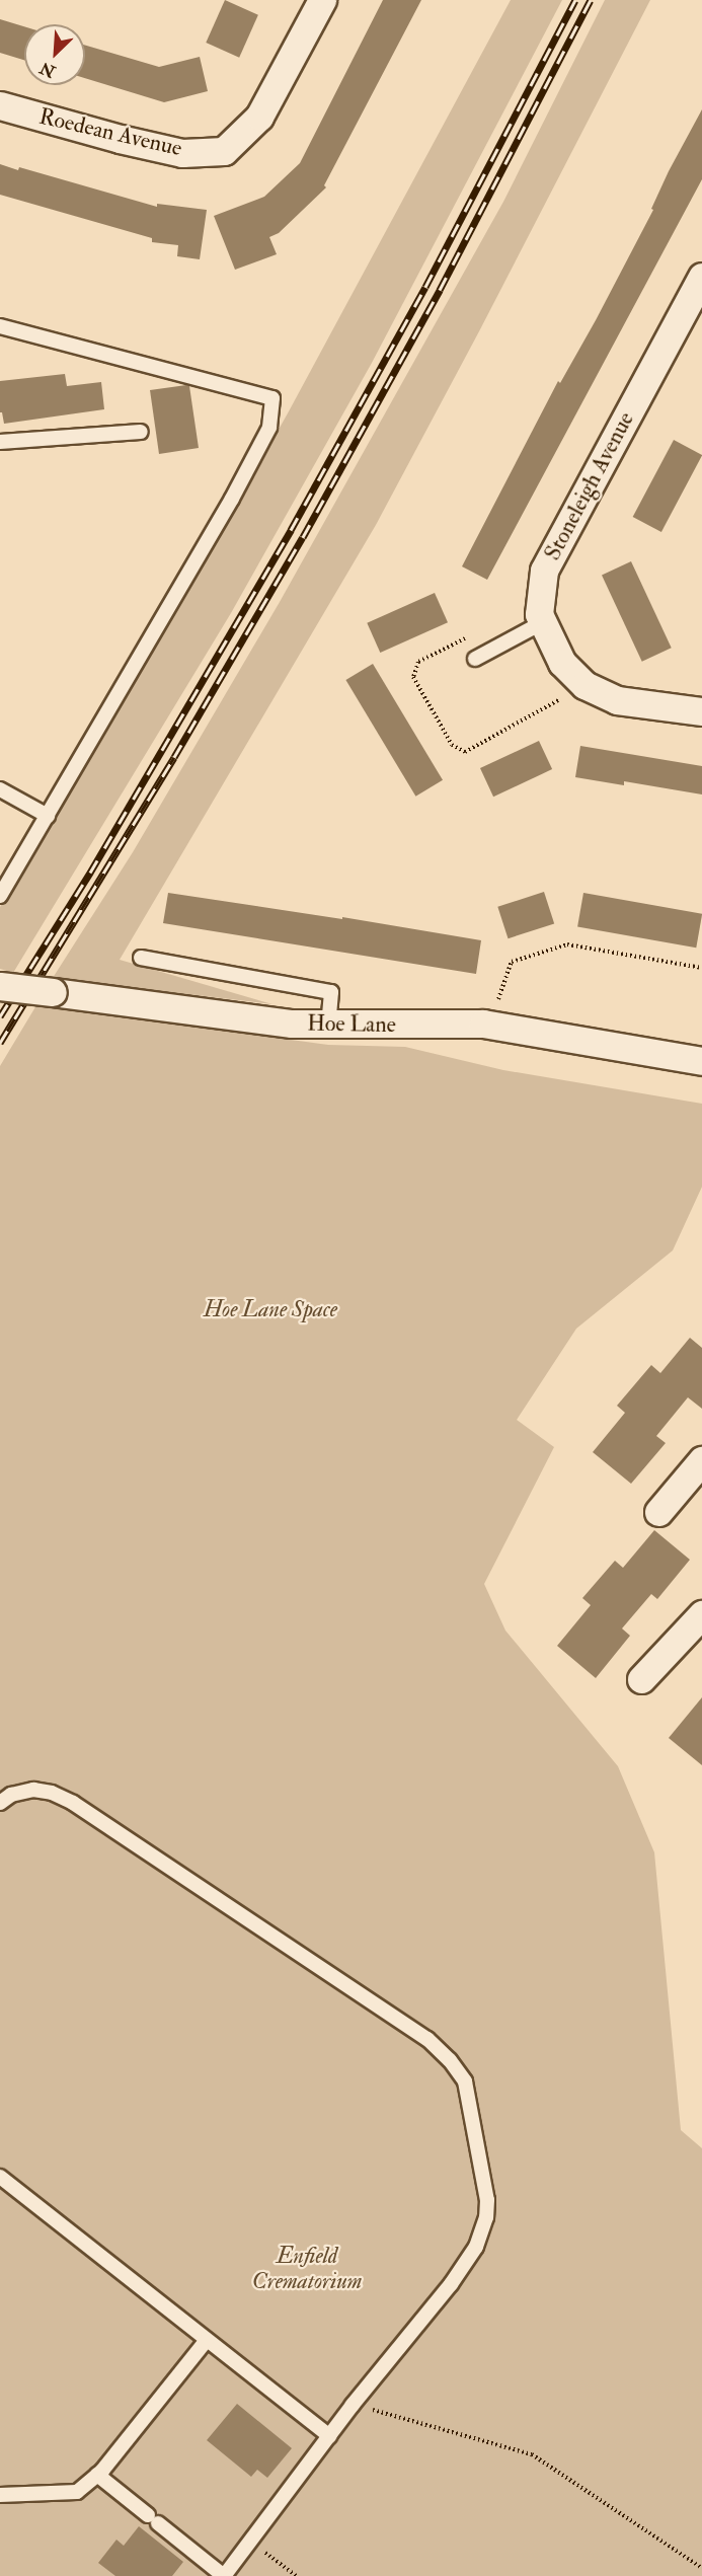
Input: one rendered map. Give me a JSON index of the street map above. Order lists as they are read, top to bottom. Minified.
{"streets":{"street":["Roedean Avenue","Stoneleigh Avenue","Hoe Lane"]},"parks":["Hoe Lane Space","Enfield Crematorium"],"north":"bottom left"}
